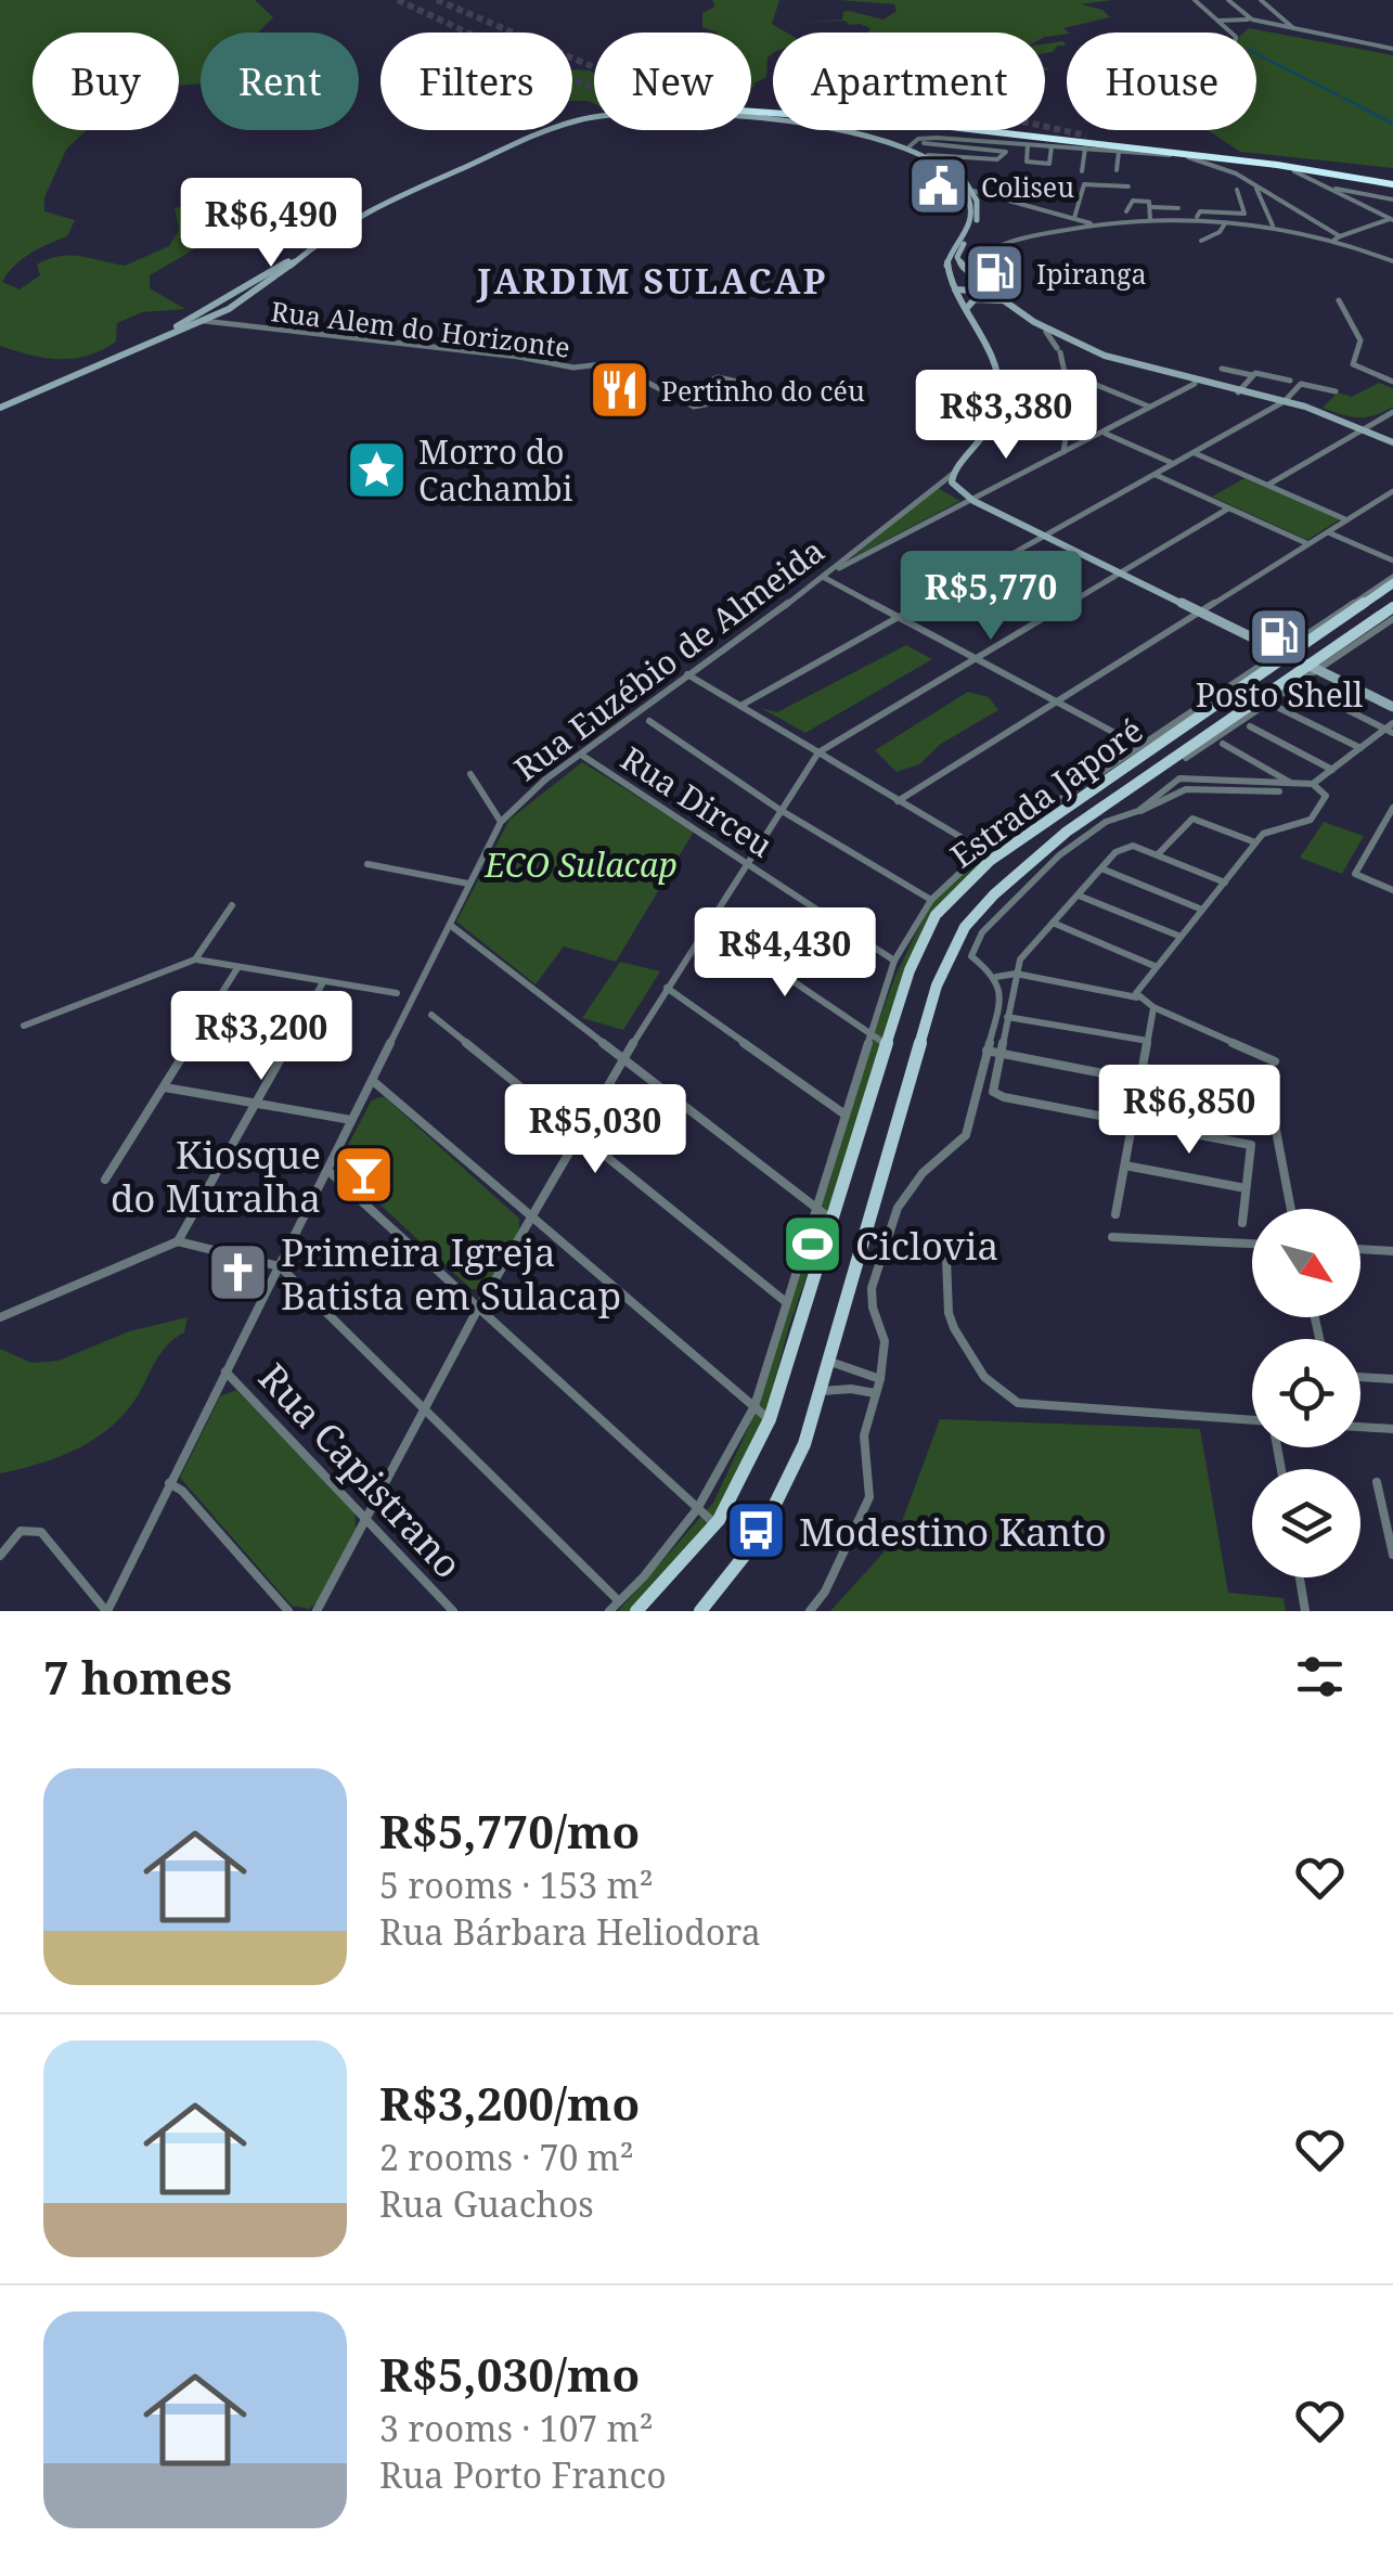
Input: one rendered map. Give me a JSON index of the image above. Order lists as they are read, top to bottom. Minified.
{"streets":{"main road":["Rua Euzébio de Almeida","Estrada Japoré"],"street":["Rua Alem do Horizonte","Rua Dirceu","Rua Capistrano"]},"crossings":[["Rua Euzébio de Almeida","Rua Dirceu"],["Rua Euzébio de Almeida","Rua Capistrano"],["Estrada Japoré","Rua Dirceu"]],"districts":["JARDIM SULACAP"],"parks":["ECO Sulacap"],"places":{"public building":["Coliseu"],"fuel station":["Ipiranga","Posto Shell"],"restaurant":["Pertinho do céu"],"place":["Morro do Cachambi"],"bar":["Kiosque do Muralha"],"sports":["Ciclovia"],"church":["Primeira Igreja Batista em Sulacap"],"bus stop":["Modestino Kanto"]},"north":"bottom right","page":{"chip":["Buy","Rent","Filters","New","Apartment","House"],"price":["R$6,490","R$3,380","R$5,770","R$4,430","R$3,200","R$6,850","R$5,030"],"heading":"7 homes","list":[{"name":"R$5,770/mo","note":"5 rooms · 153 m² · Rua Bárbara Heliodora"},{"name":"R$3,200/mo","note":"2 rooms · 70 m² · Rua Guachos"},{"name":"R$5,030/mo","note":"3 rooms · 107 m² · Rua Porto Franco"}]}}
